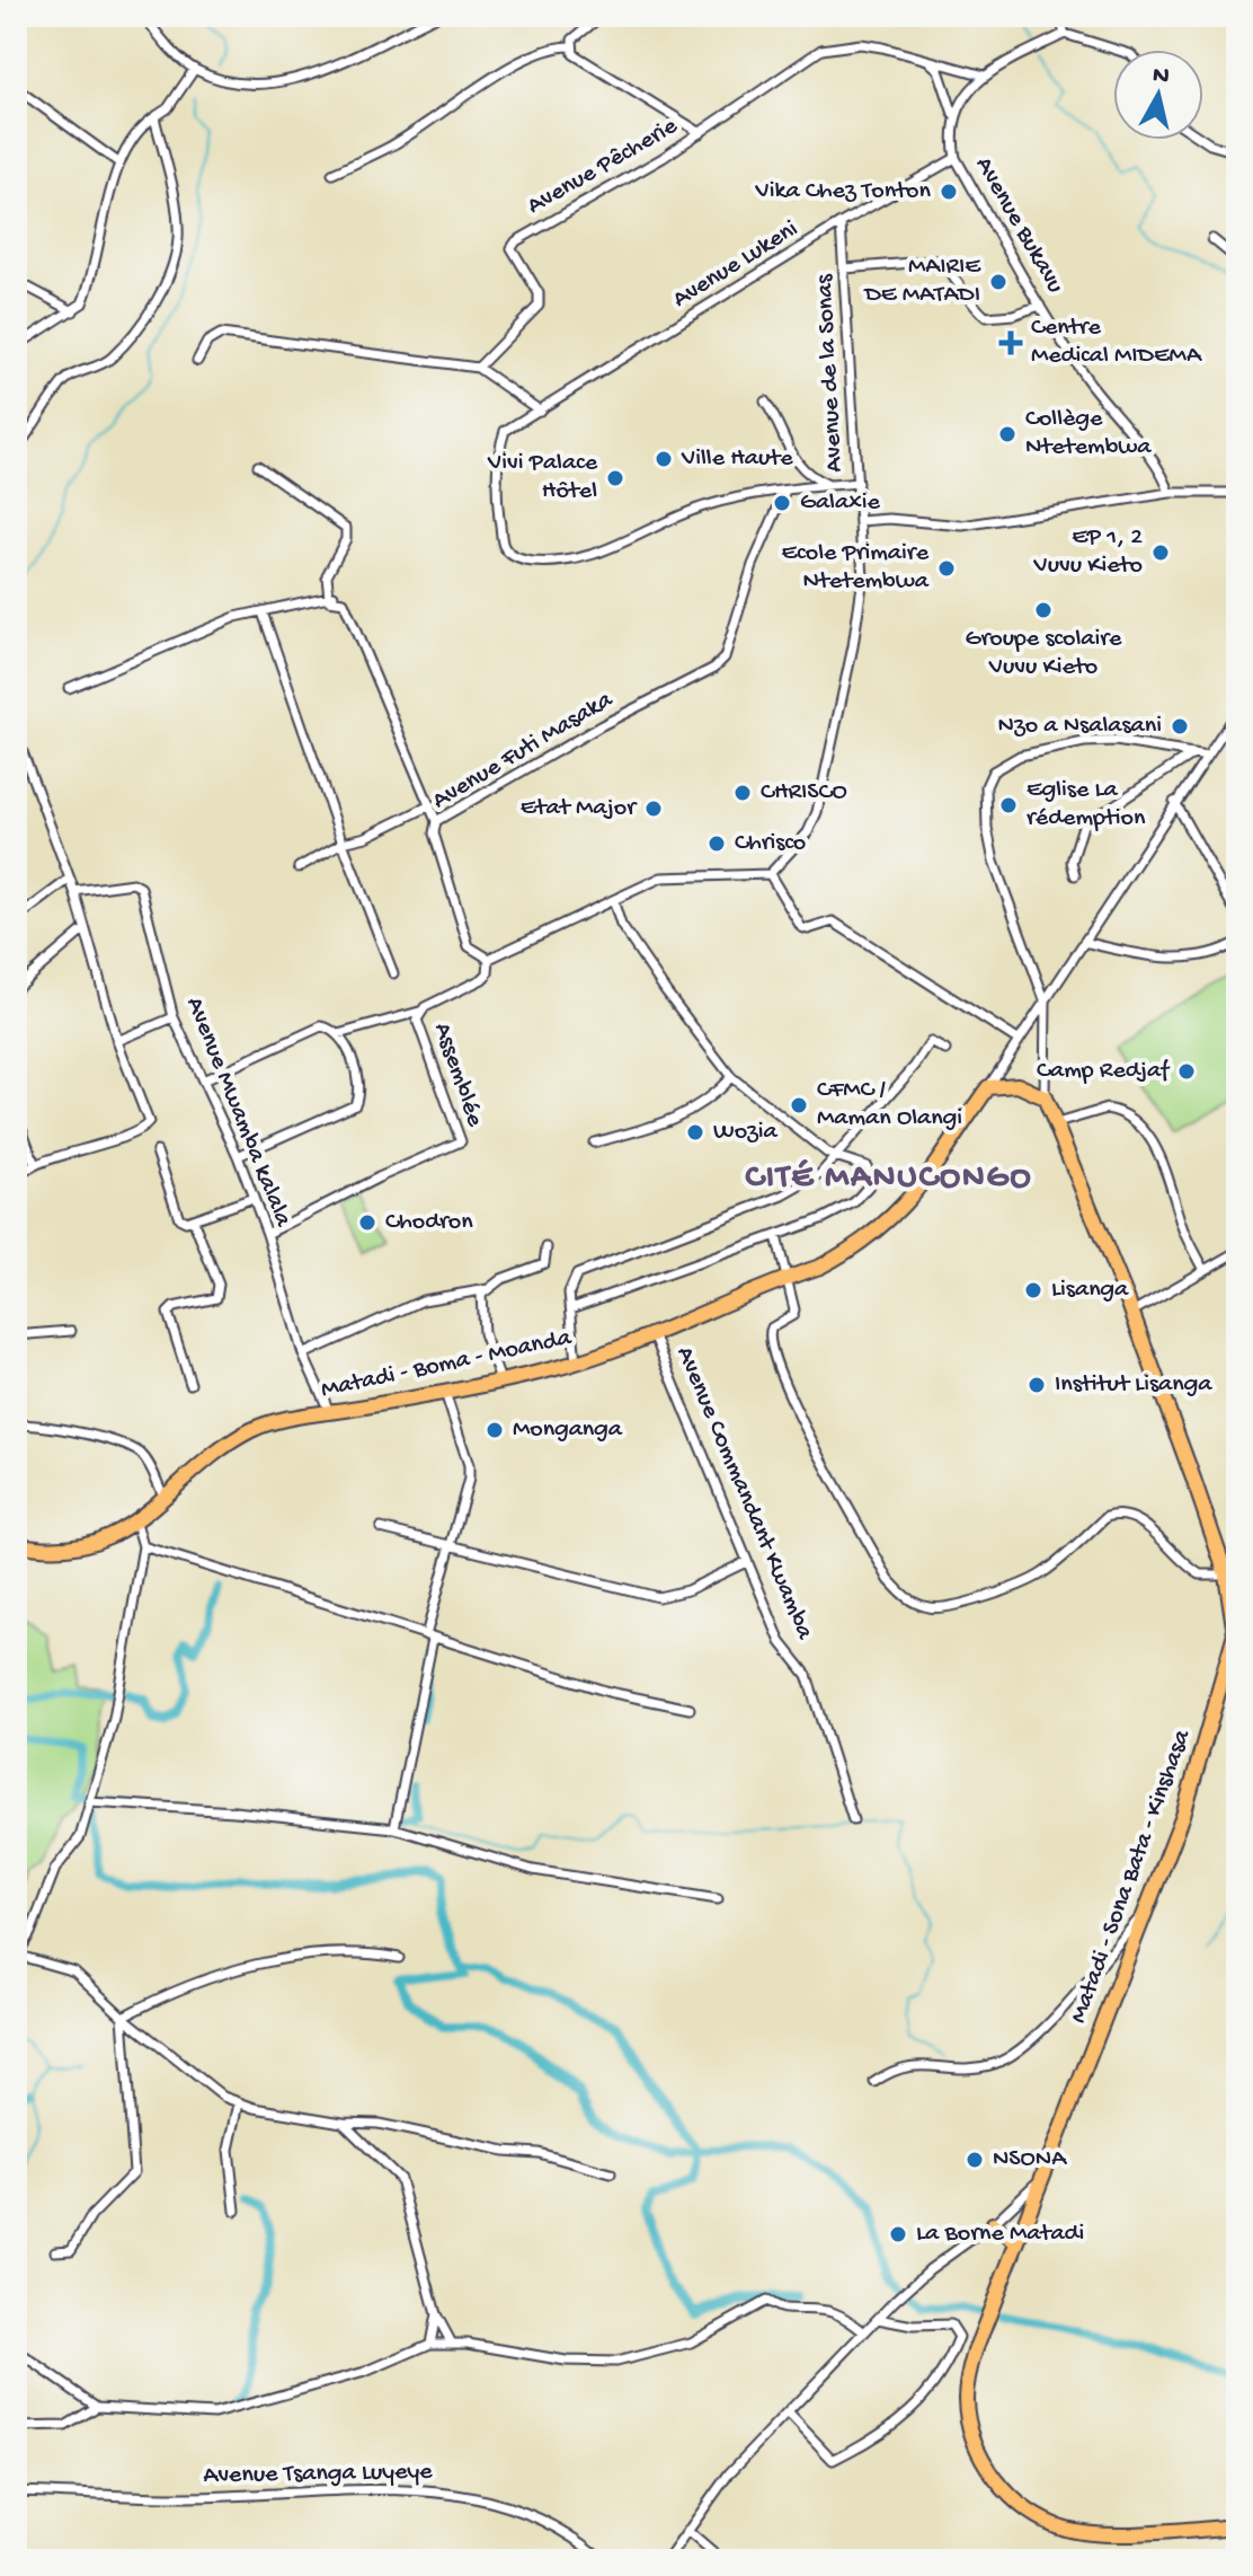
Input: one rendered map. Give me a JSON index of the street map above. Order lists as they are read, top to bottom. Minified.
{"streets":{"highway":["Matadi - Boma - Moanda","Matadi - Sona Bata - Kinshasa"],"street":["Avenue Pêcherie","Avenue Bukavu","Avenue Lukeni","Avenue de la Sonas","Avenue Futi Masaka","Assemblée","Avenue Mwamba kalala","Avenue Commandant Kwamba","Avenue Tsanga Luyeye"]},"crossings":[["Avenue Pêcherie","Avenue Bukavu"],["Avenue Bukavu","Avenue Lukeni"],["Avenue Lukeni","Avenue de la Sonas"],["Avenue Lukeni","Avenue Futi Masaka"],["Avenue Futi Masaka","Assemblée"],["Assemblée","Avenue Mwamba kalala"],["Avenue Mwamba kalala","Matadi - Boma - Moanda"],["Matadi - Boma - Moanda","Avenue Commandant Kwamba"]],"districts":["CITÉ MANUCONGO"],"places":{"other":["Vika Chez Tonton","MAIRIE DE MATADI","Collège Ntetembwa","Ville Haute","Vivi Palace Hôtel","Galaxie","EP 1, 2 Vuvu Kieto","Ecole Primaire Ntetembwa","Groupe scolaire Vuvu Kieto","Nzo a Nsalasani","CHRISCO","Eglise La rédemption","Etat Major","Chrisco","Camp Redjaf","CFMC / Maman Olangi","Wozia","Chodron","Lisanga","Institut Lisanga","Monganga","NSONA","La Borne Matadi"],"health":["Centre Medical MIDEMA"]},"north":"top"}
